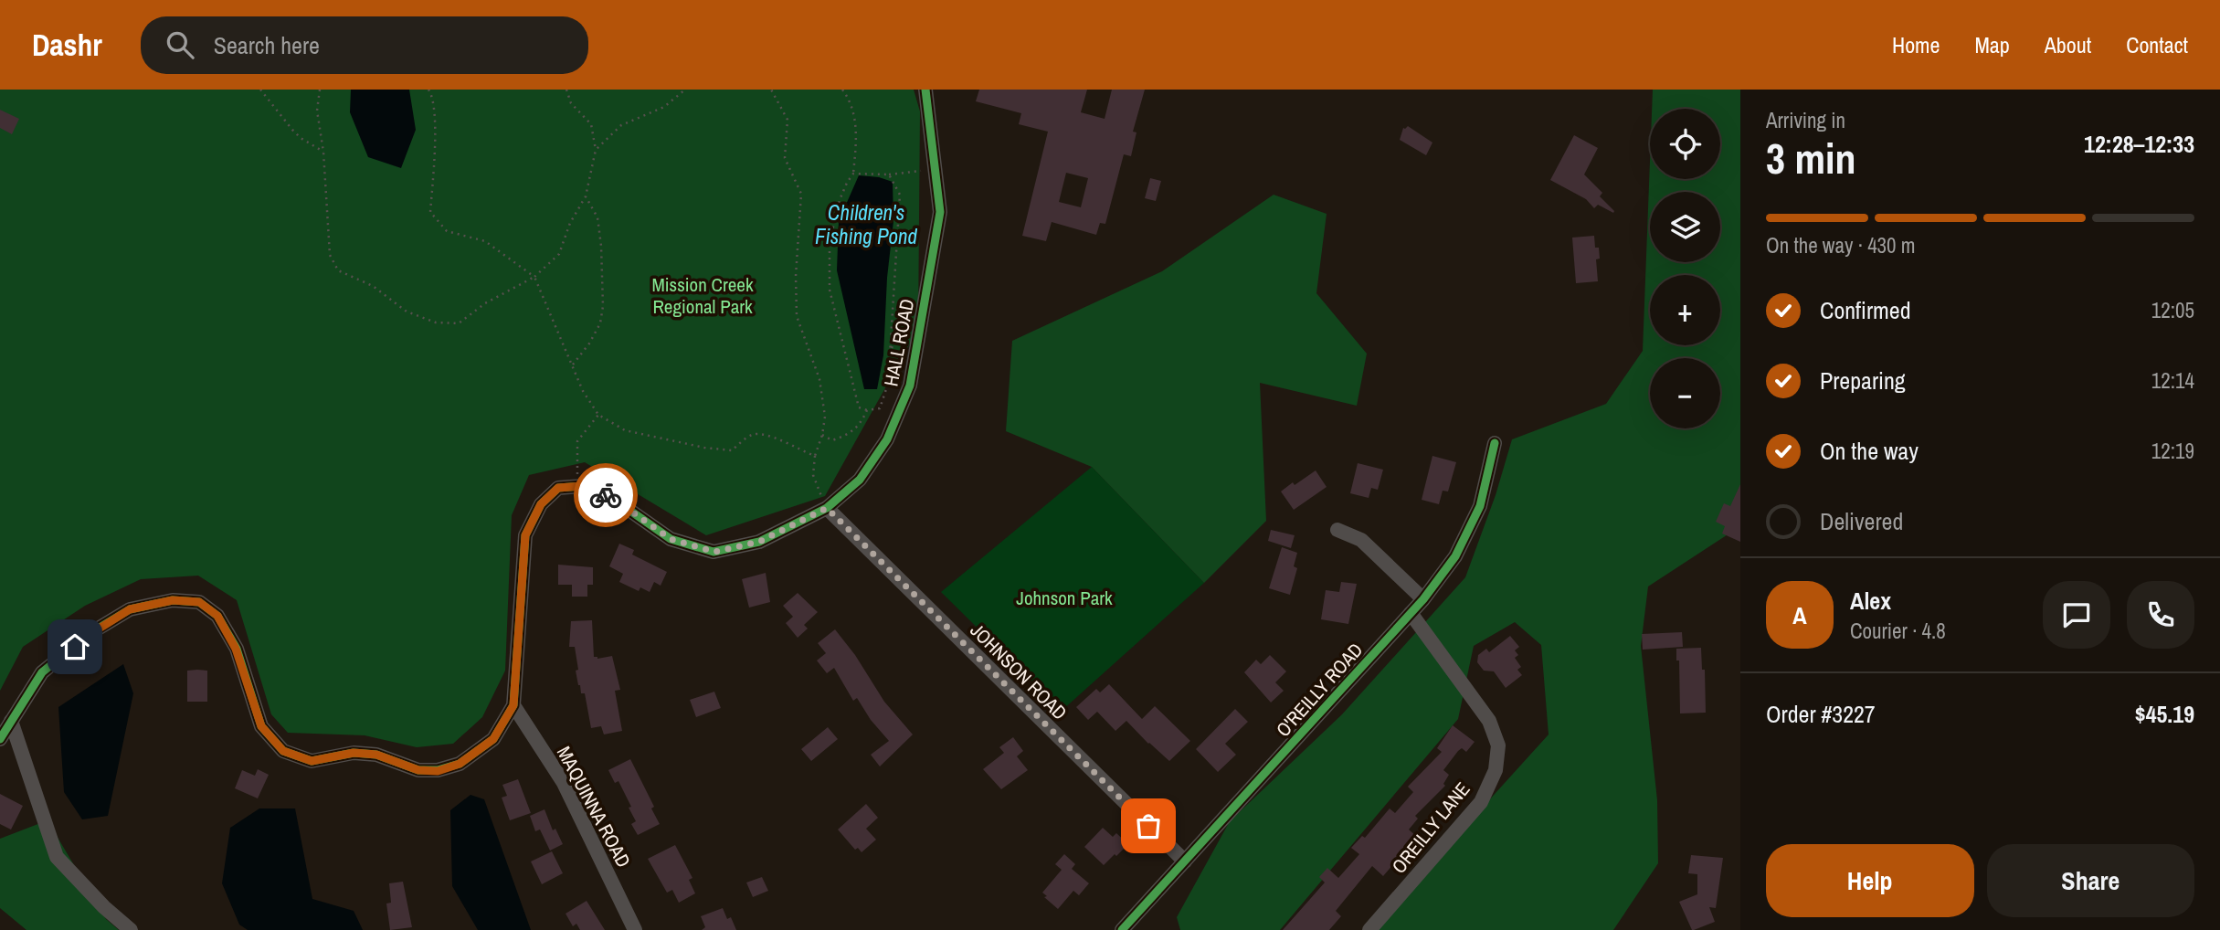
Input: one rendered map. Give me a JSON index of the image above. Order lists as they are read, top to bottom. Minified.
{"streets":{"street":["HALL ROAD","JOHNSON ROAD","O'REILLY ROAD","MAQUINNA ROAD","OREILLY LANE"]},"crossings":[["HALL ROAD","JOHNSON ROAD"],["JOHNSON ROAD","O'REILLY ROAD"],["O'REILLY ROAD","OREILLY LANE"]],"water":["Children's Fishing Pond"],"parks":["Mission Creek Regional Park","Johnson Park"],"page":{"header":"Dashr","search":"Search here","nav":["Home","Map","About","Contact"],"heading":["3 min","Arriving in","12:28–12:33"],"panel":["Alex","Courier · 4.8","Order #3227","$45.19"],"map_buttons":["+","−"],"bar":"On the way · 430 m","list":[["Confirmed","12:05"],["Preparing","12:14"],["On the way","12:19"],"Delivered"],"round":"A","buttons":["Help","Share"]}}
